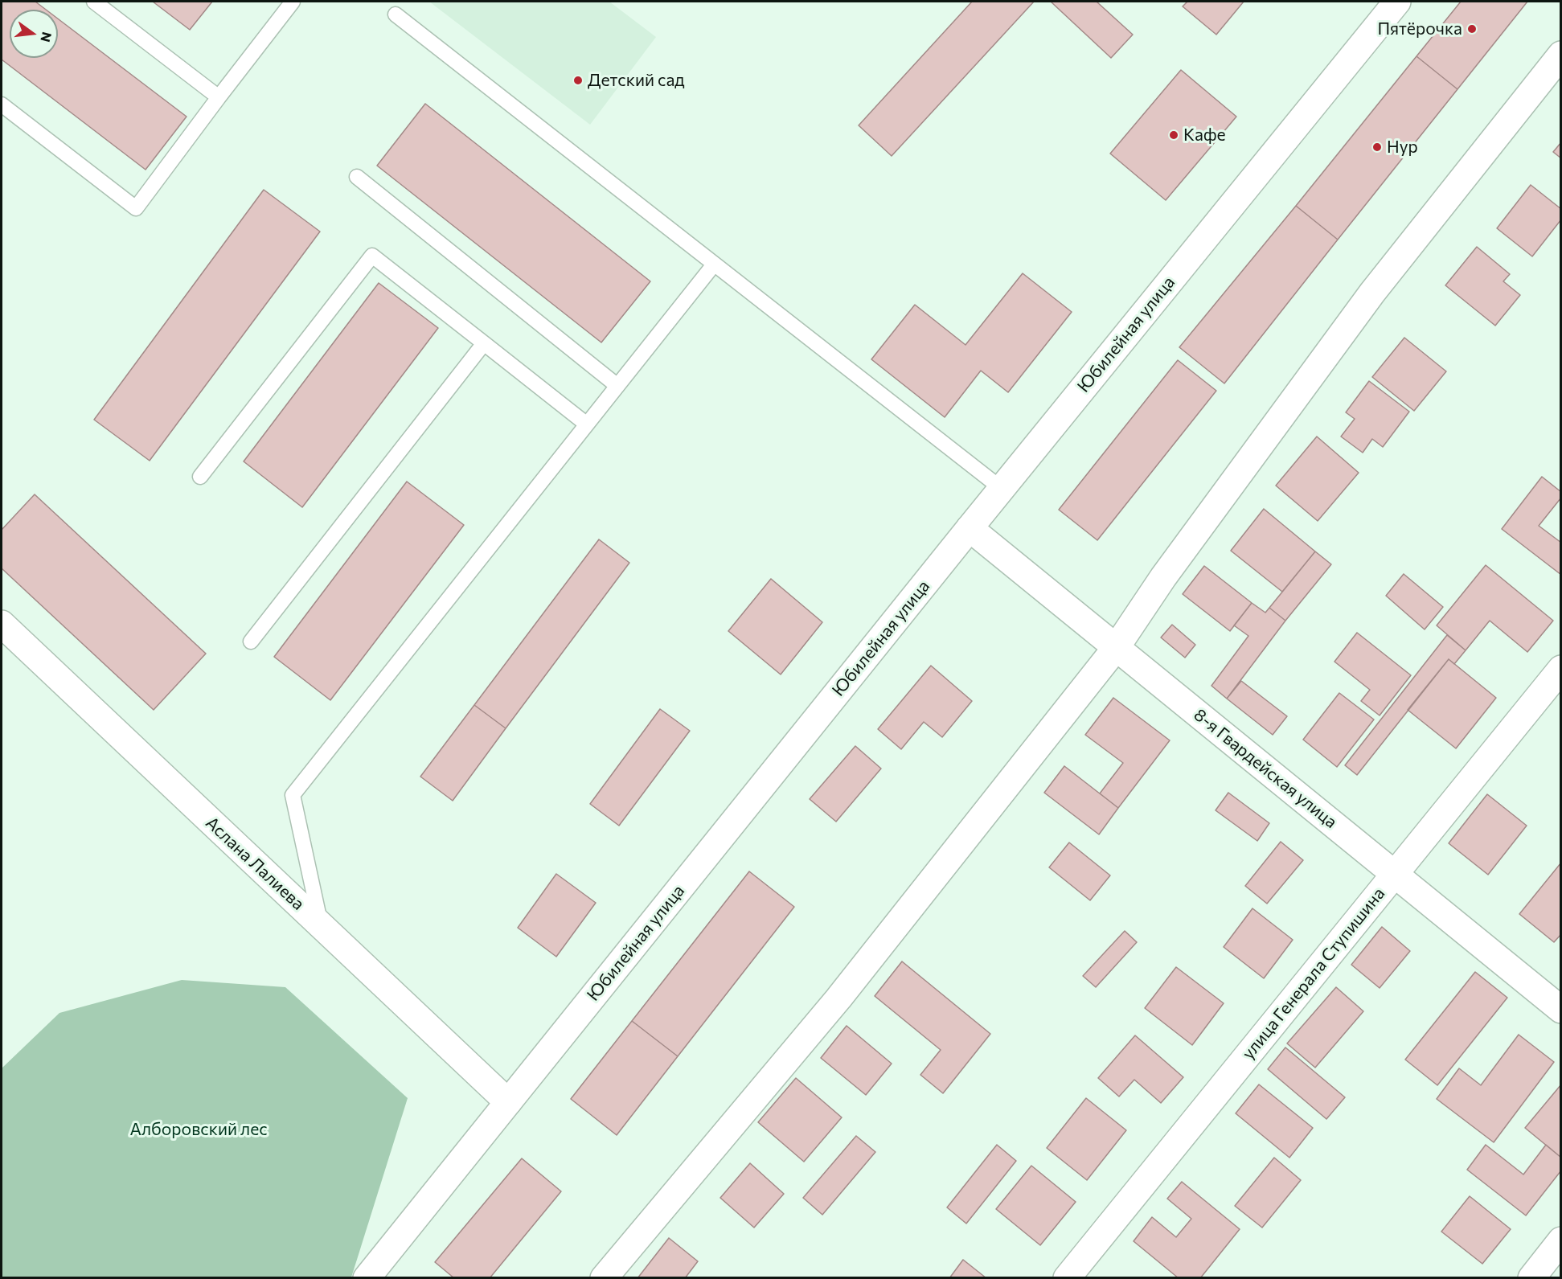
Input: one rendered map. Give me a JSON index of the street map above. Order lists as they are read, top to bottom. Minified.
{"streets":{"street":["Юбилейная улица","8-я Гвардейская улица","Аслана Лалиева","улица Генерала Ступишина"]},"crossings":[["Юбилейная улица","8-я Гвардейская улица"],["Юбилейная улица","Аслана Лалиева"],["8-я Гвардейская улица","улица Генерала Ступишина"]],"parks":["Алборовский лес"],"places":["Пятёрочка","Детский сад","Кафе","Нур"],"north":"right"}
